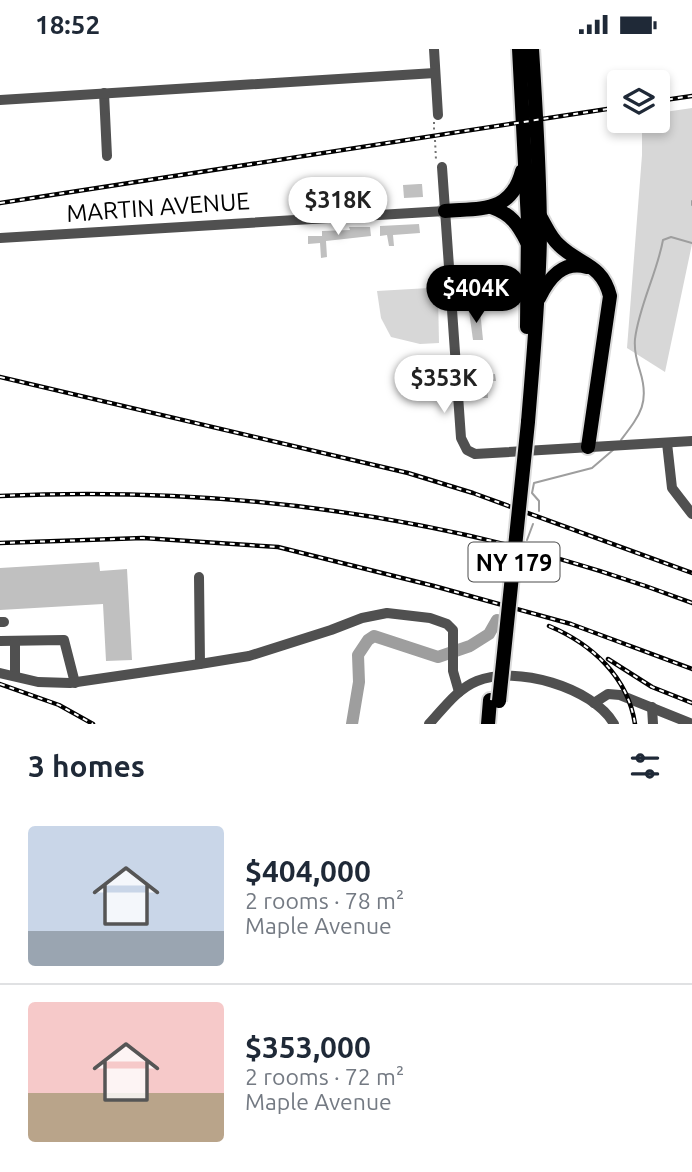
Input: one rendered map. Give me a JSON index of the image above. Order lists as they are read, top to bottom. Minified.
{"streets":{"highway":["NY 179"],"street":["MARTIN AVENUE"]},"page":{"status":"18:52","price":["$318K","$404K","$353K"],"heading":"3 homes","list":[{"name":"$404,000","note":"2 rooms · 78 m² · Maple Avenue"},{"name":"$353,000","note":"2 rooms · 72 m² · Maple Avenue"}]}}
